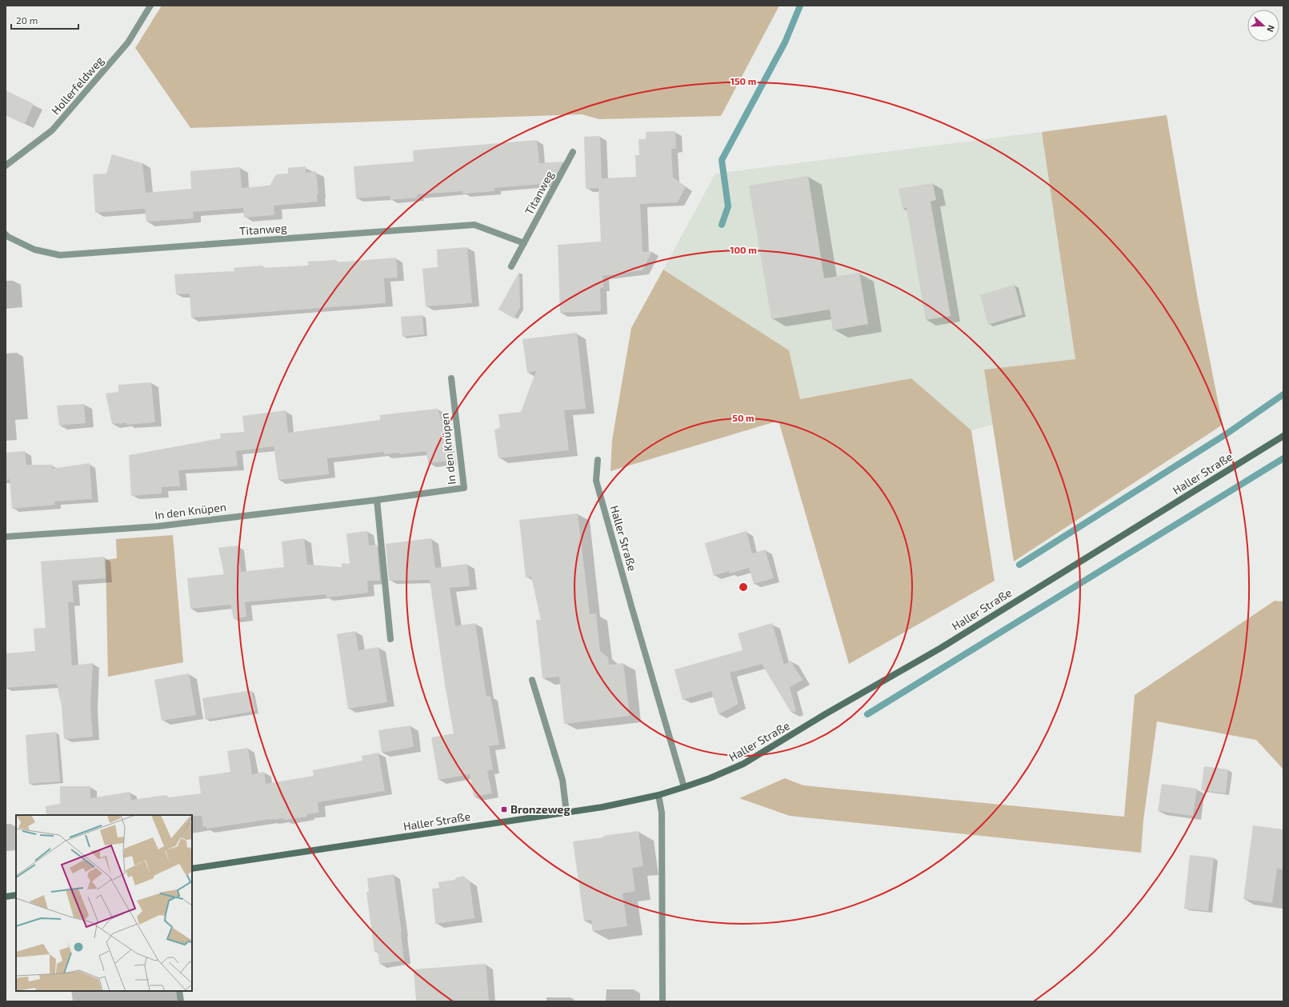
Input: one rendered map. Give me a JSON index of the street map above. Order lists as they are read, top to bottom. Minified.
{"streets":{"street":["Hollerfeldweg","Titanweg","In den Knüpen","Haller Straße"]},"places":{"transit":["Bronzeweg"]},"scale_bar":"20 m","north":"right","rings":["150 m","100 m","50 m"]}
